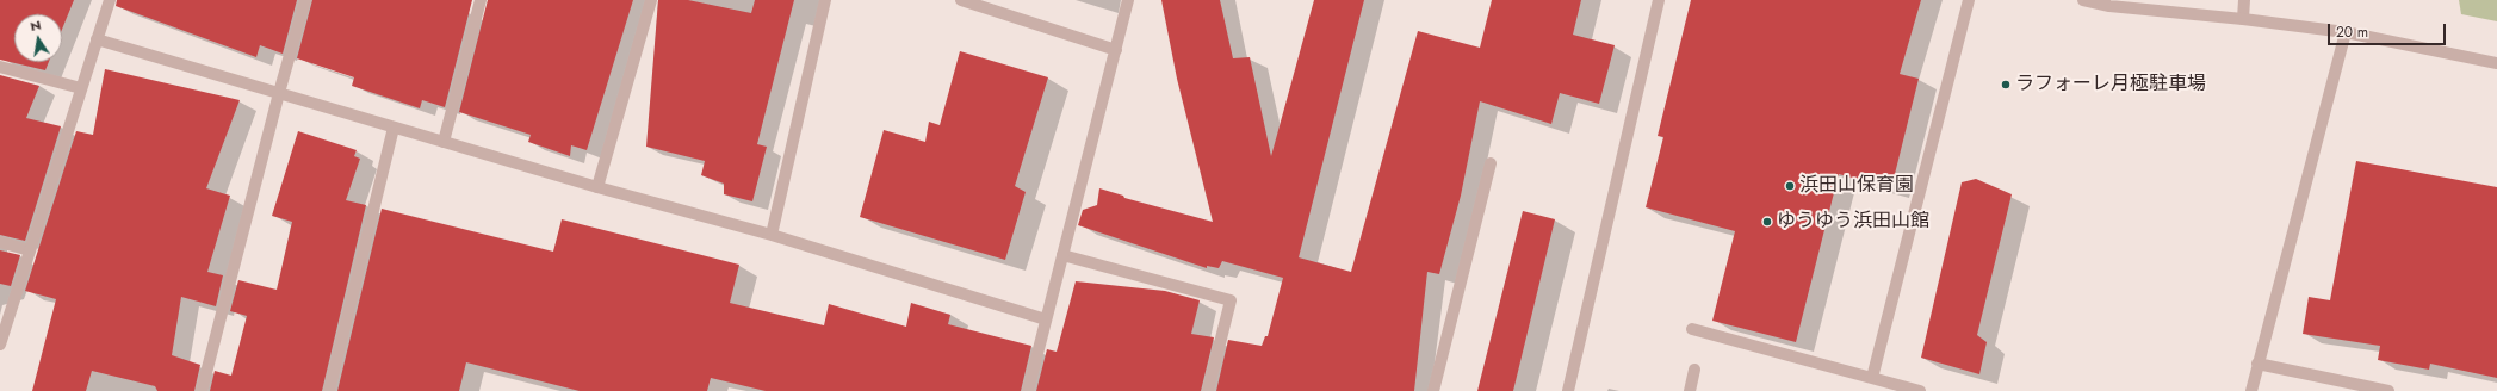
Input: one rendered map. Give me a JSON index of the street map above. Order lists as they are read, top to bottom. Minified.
{"places":["ラフォーレ月極駐車場","浜田山保育園","ゆうゆう浜田山館"],"scale_bar":"20 m","north":"top"}
